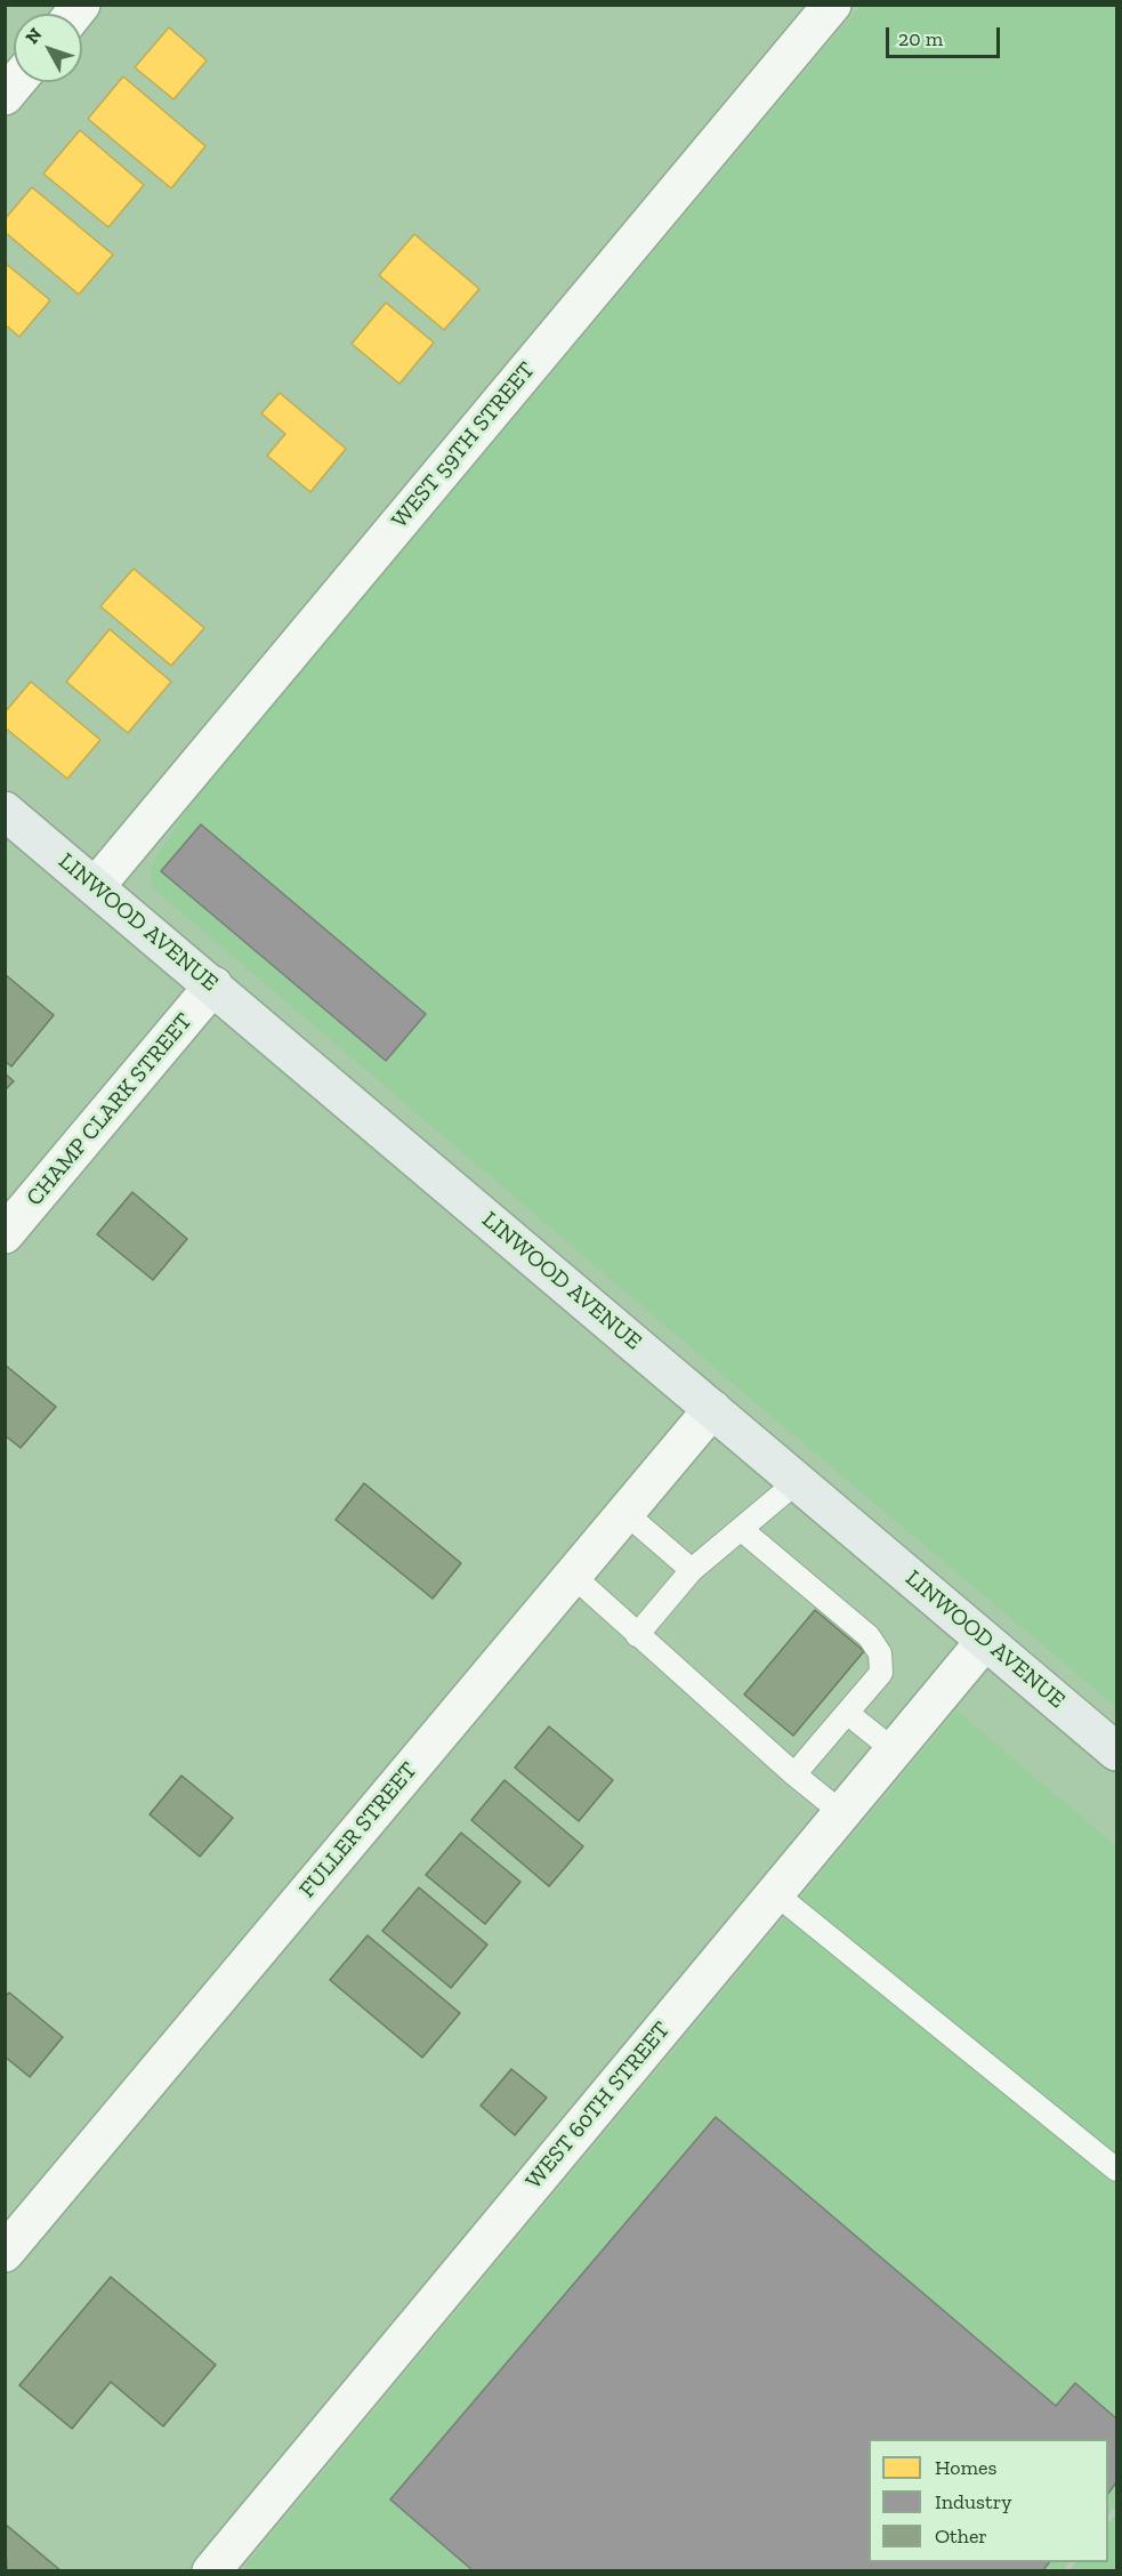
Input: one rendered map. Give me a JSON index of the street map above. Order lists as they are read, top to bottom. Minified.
{"streets":{"main road":["LINWOOD AVENUE"],"street":["WEST 59TH STREET","CHAMP CLARK STREET","FULLER STREET","WEST 60TH STREET"]},"crossings":[["WEST 59TH STREET","LINWOOD AVENUE"],["LINWOOD AVENUE","CHAMP CLARK STREET"],["LINWOOD AVENUE","FULLER STREET"],["LINWOOD AVENUE","WEST 60TH STREET"]],"legend":["Homes","Industry","Other"],"scale_bar":"20 m","north":"top left"}
